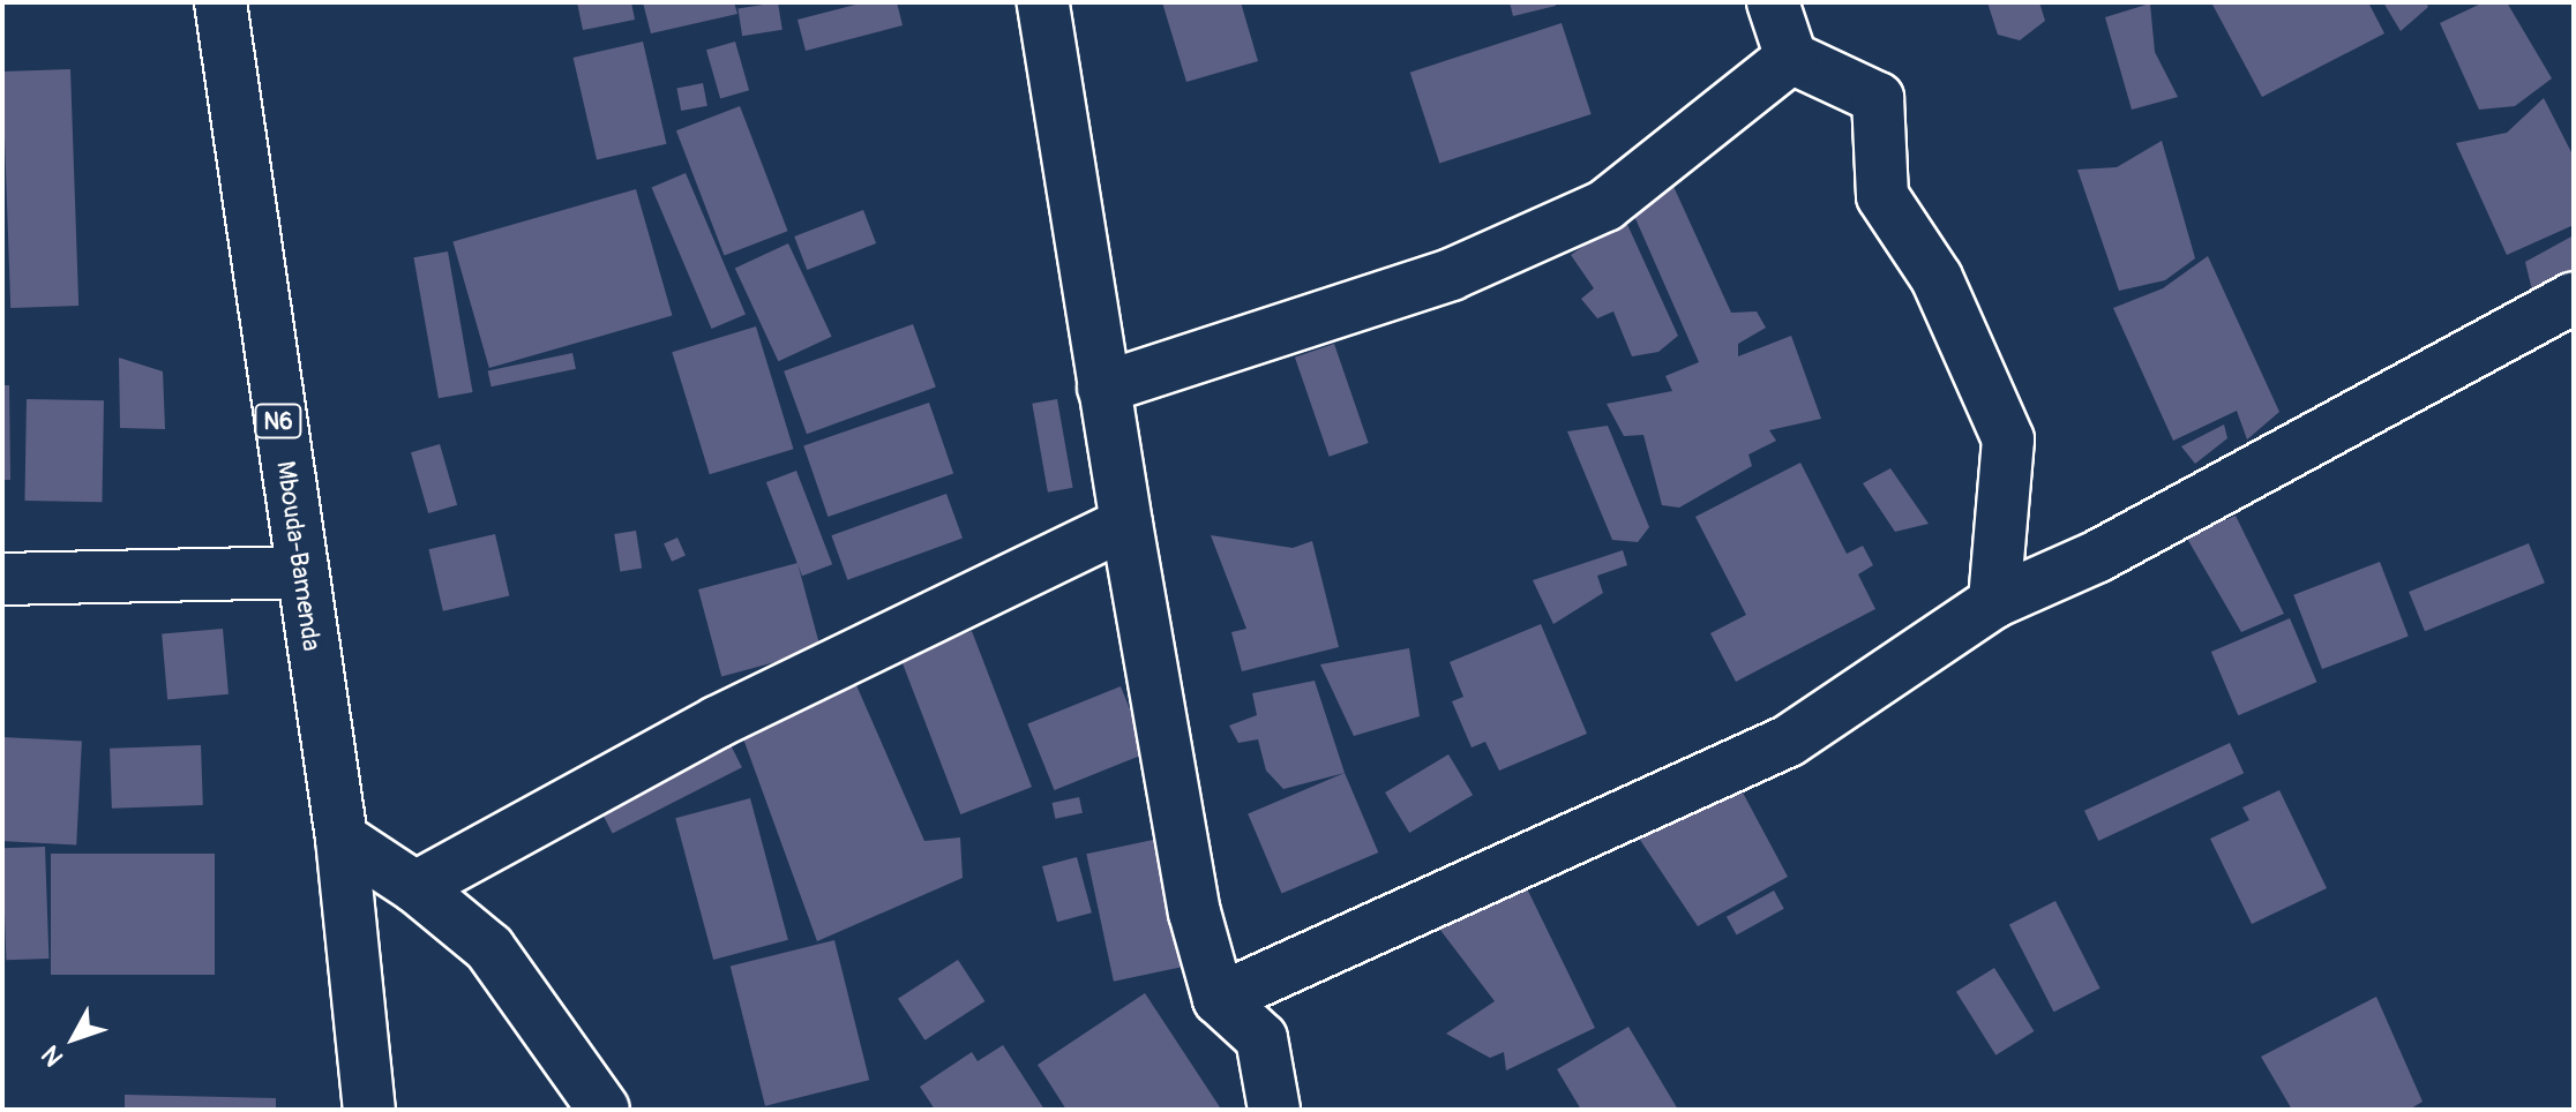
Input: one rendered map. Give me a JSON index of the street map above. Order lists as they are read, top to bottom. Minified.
{"streets":{"main road":["N6","Mbouda-Bamenda"]},"north":"bottom left"}
